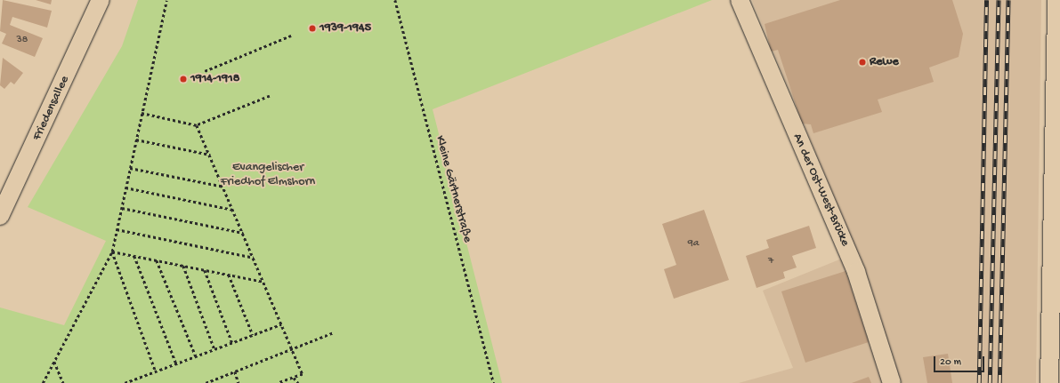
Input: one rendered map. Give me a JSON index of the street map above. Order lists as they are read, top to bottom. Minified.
{"streets":{"street":["Friedensallee","An der Ost-West-Brücke"],"path":["Kleine Gärtnerstraße"]},"parks":["Evangelischer Friedhof Elmshorn"],"places":["1939-1945","Rewe","1914-1918"],"house_numbers":["38","9a","7"],"scale_bar":"20 m"}
